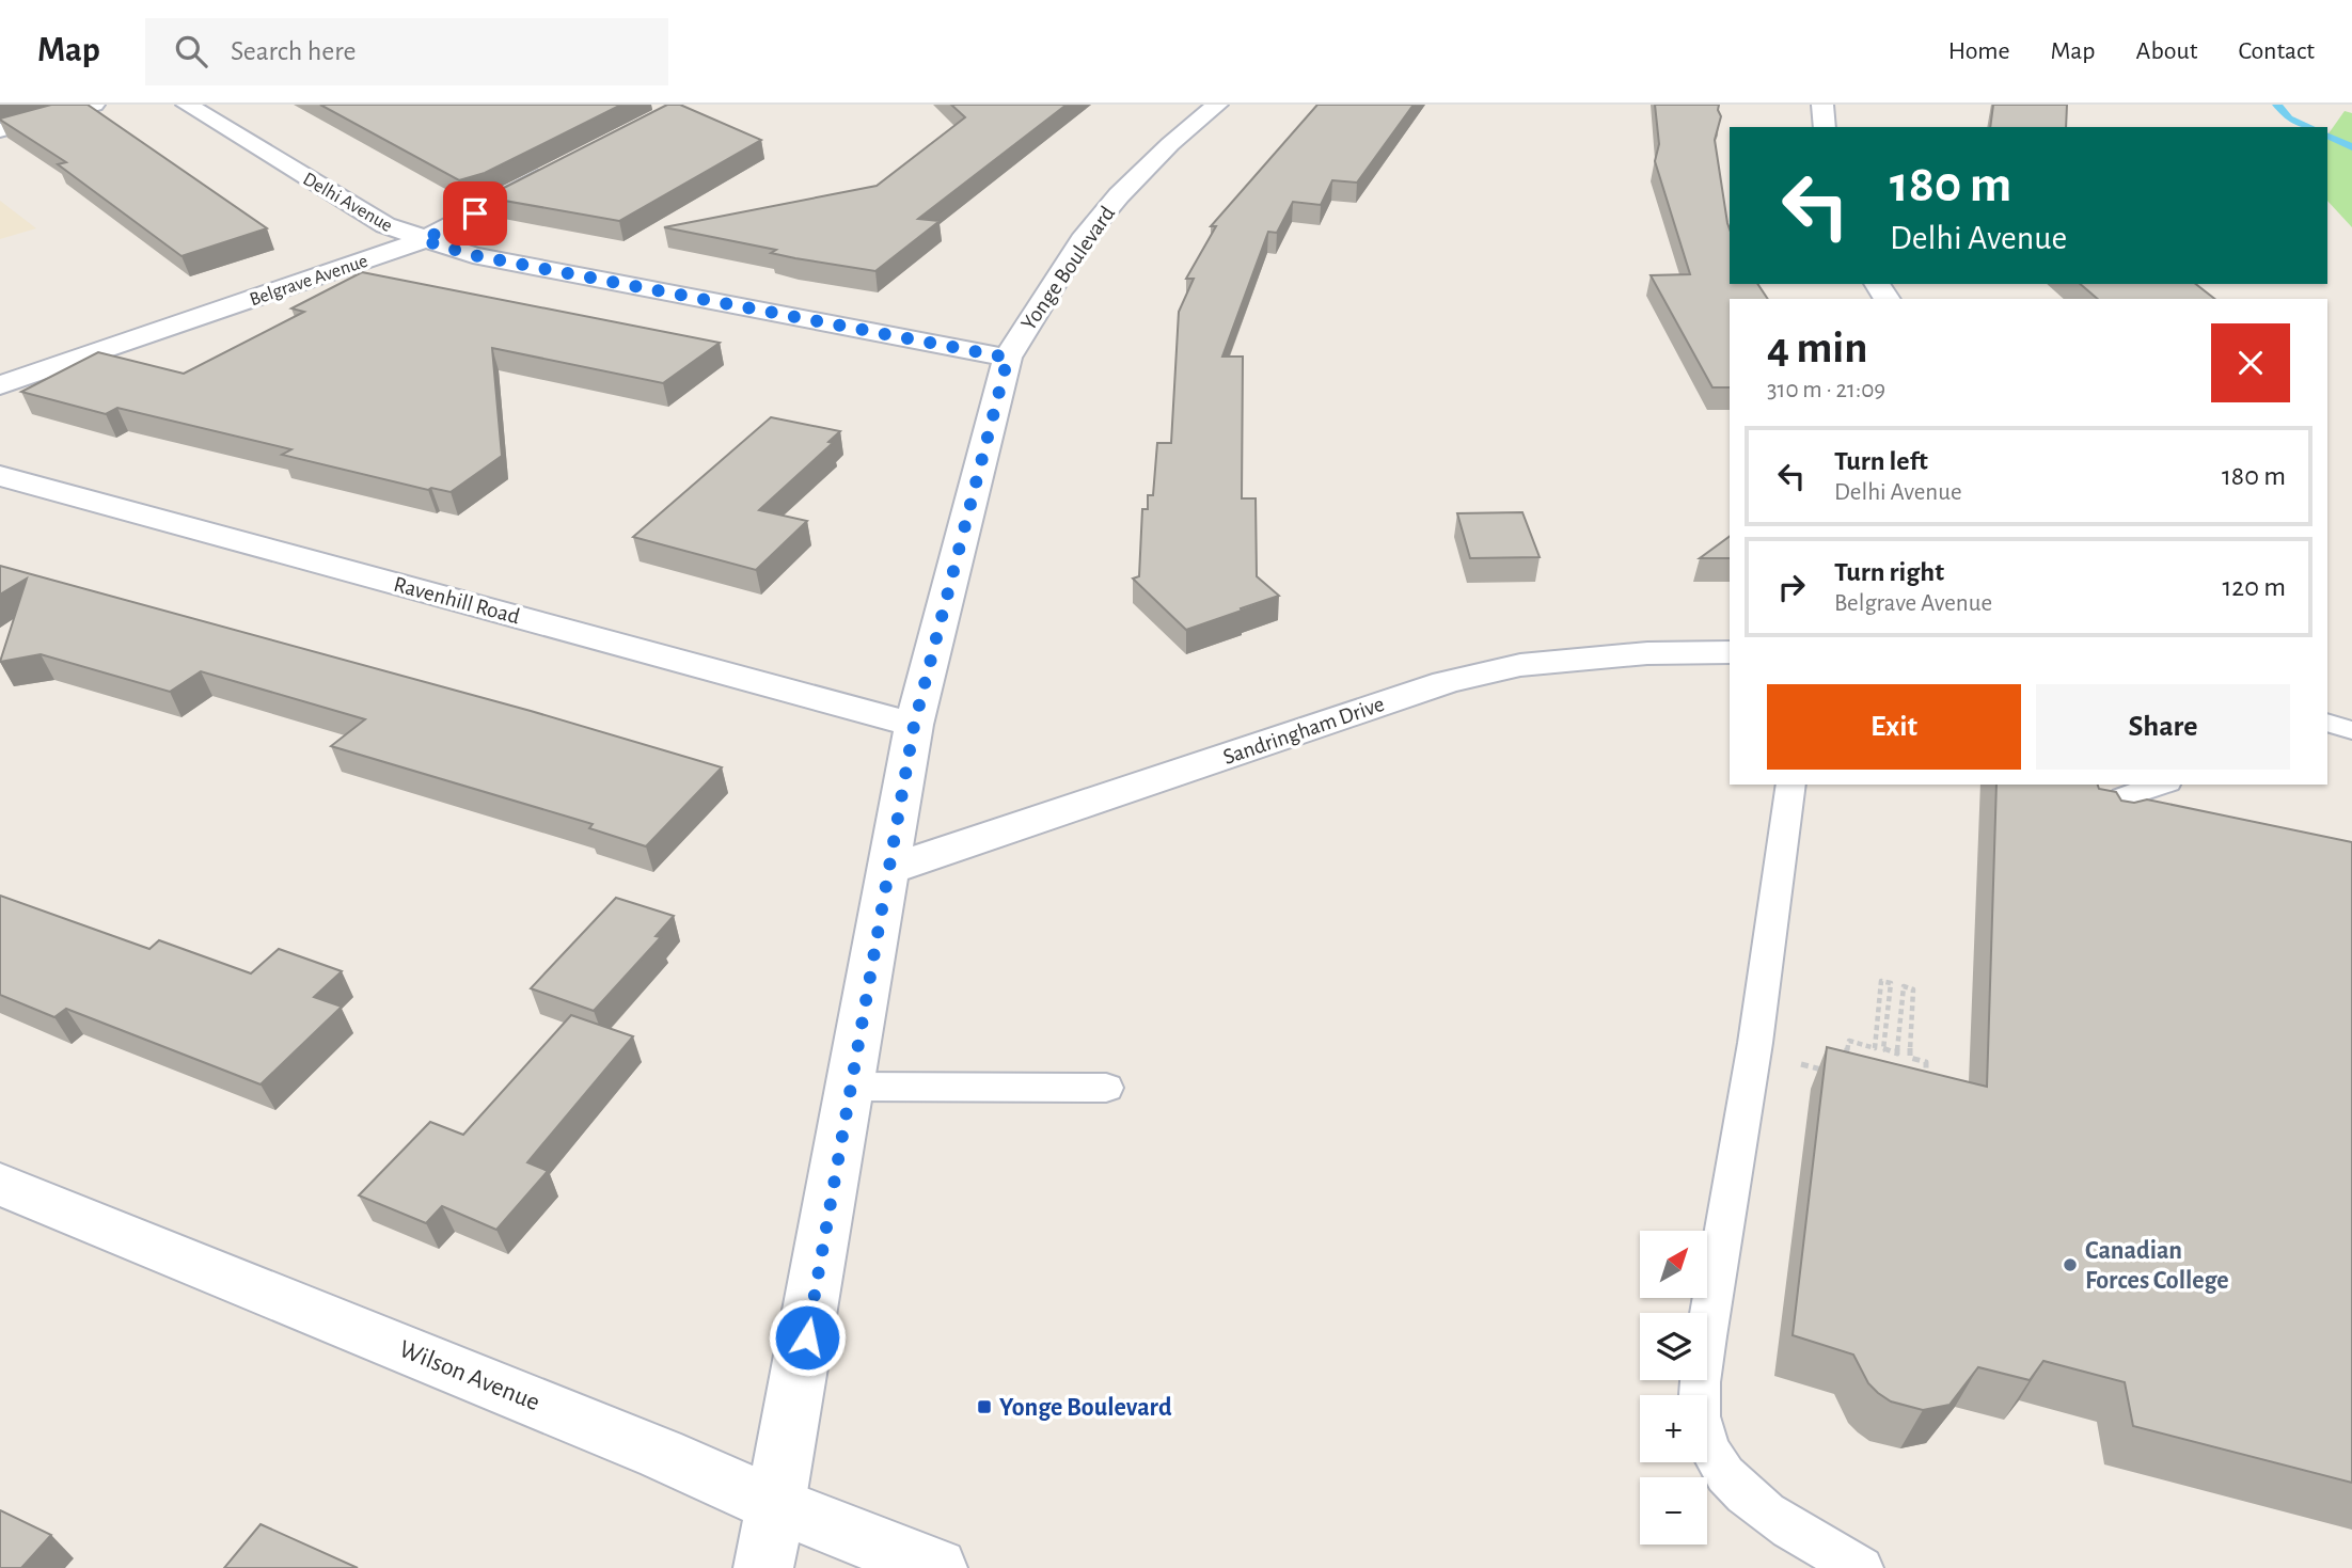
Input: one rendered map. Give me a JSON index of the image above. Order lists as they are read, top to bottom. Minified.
{"streets":{"street":["Delhi Avenue","Yonge Boulevard","Belgrave Avenue","Ravenhill Road","Sandringham Drive","Wilson Avenue"]},"crossings":[["Delhi Avenue","Yonge Boulevard"],["Delhi Avenue","Belgrave Avenue"],["Yonge Boulevard","Ravenhill Road"],["Yonge Boulevard","Sandringham Drive"],["Yonge Boulevard","Wilson Avenue"]],"places":{"other":["Canadian Forces College"],"transit":["Yonge Boulevard"]},"north":"top right","page":{"header":"Map","search":"Search here","nav":["Home","Map","About","Contact"],"turn":["180 m","Delhi Avenue"],"heading":["4 min","310 m · 21:09"],"list":[{"name":"Turn left","note":"Delhi Avenue","value":"180 m"},{"name":"Turn right","note":"Belgrave Avenue","value":"120 m"}],"buttons":["Exit","Share"],"map_buttons":["+","−"]}}
